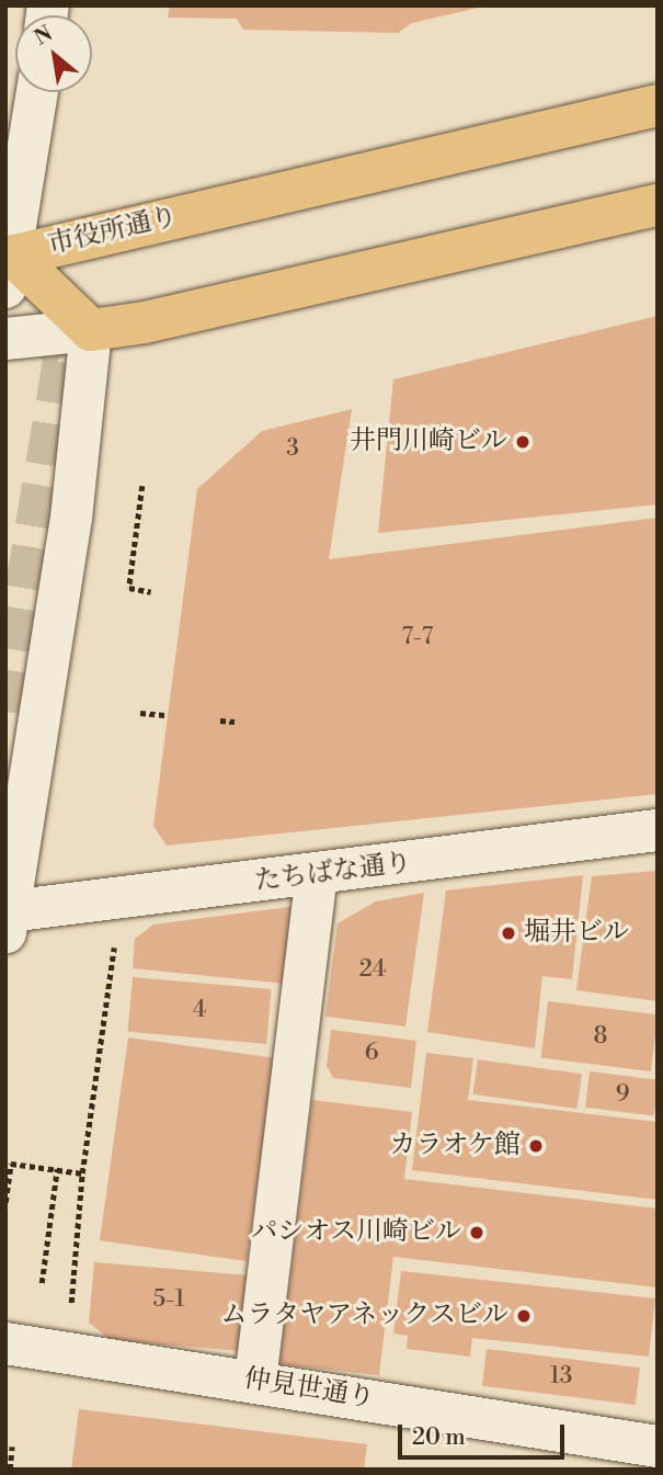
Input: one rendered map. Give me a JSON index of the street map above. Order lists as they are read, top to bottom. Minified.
{"streets":{"main road":["市役所通り"],"street":["たちばな通り","仲見世通り"]},"places":["井門川崎ビル","堀井ビル","カラオケ館","パシオス川崎ビル","ムラタヤアネックスビル"],"house_numbers":["3","7-7","24","4","8","6","9","5-1","13"],"scale_bar":"20 m","north":"top left"}
